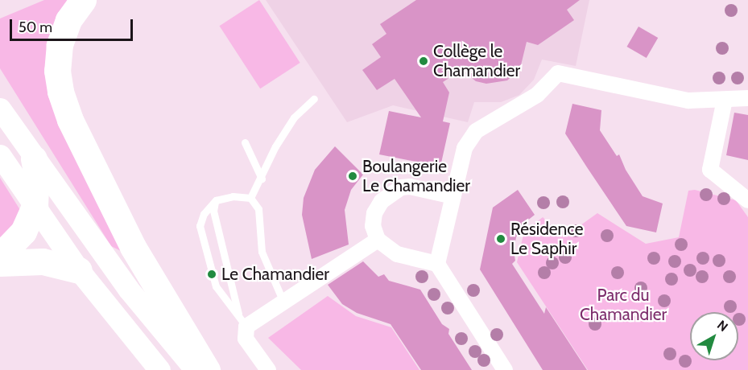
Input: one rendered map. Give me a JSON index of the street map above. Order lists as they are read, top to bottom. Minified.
{"parks":["Parc du Chamandier"],"places":["Collège le Chamandier","Boulangerie Le Chamandier","Résidence Le Saphir","Le Chamandier"],"scale_bar":"50 m","north":"top right"}
